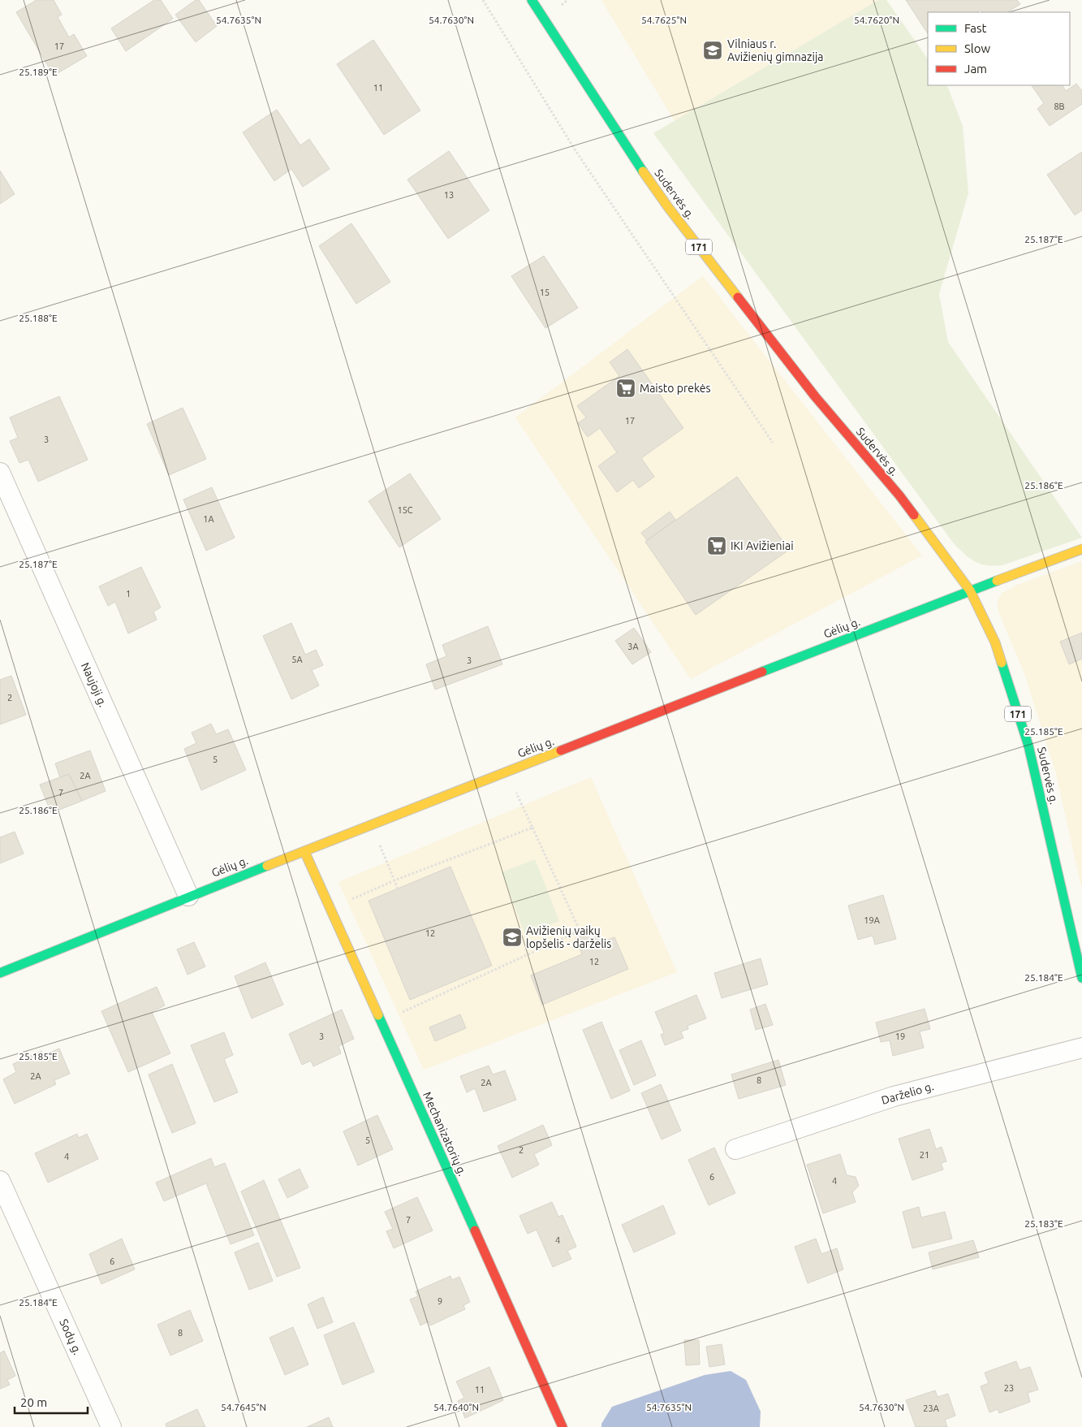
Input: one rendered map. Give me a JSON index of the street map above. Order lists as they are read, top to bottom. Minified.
{"streets":{"street":["Sudervės g.","171","Gėlių g.","Naujoji g.","Darželio g.","Mechanizatorių g.","Sodų g."]},"crossings":[["Sudervės g.","Gėlių g."],["Gėlių g.","Naujoji g."],["Gėlių g.","Mechanizatorių g."]],"places":{"school or university":["Vilniaus r. Avižienių gimnazija","Avižienių vaikų lopšelis - darželis"],"supermarket":["Maisto prekės","IKI Avižieniai"]},"house_numbers":["17","11","8B","13","15","17","3","15C","1A","1","3A","5A","3","2","5","2A","7","19A","12","12","3","19","2A","8","2A","5","2","21","4","6","4","7","4","6","9","8","23","11","23A"],"legend":["Fast","Slow","Jam"],"scale_bar":"20 m","coordinates":["54.7635°N","54.7630°N","54.7625°N","54.7620°N","25.189°E","25.187°E","25.188°E","25.186°E","25.185°E","25.184°E","25.183°E","54.7645°N","54.7640°N"]}
